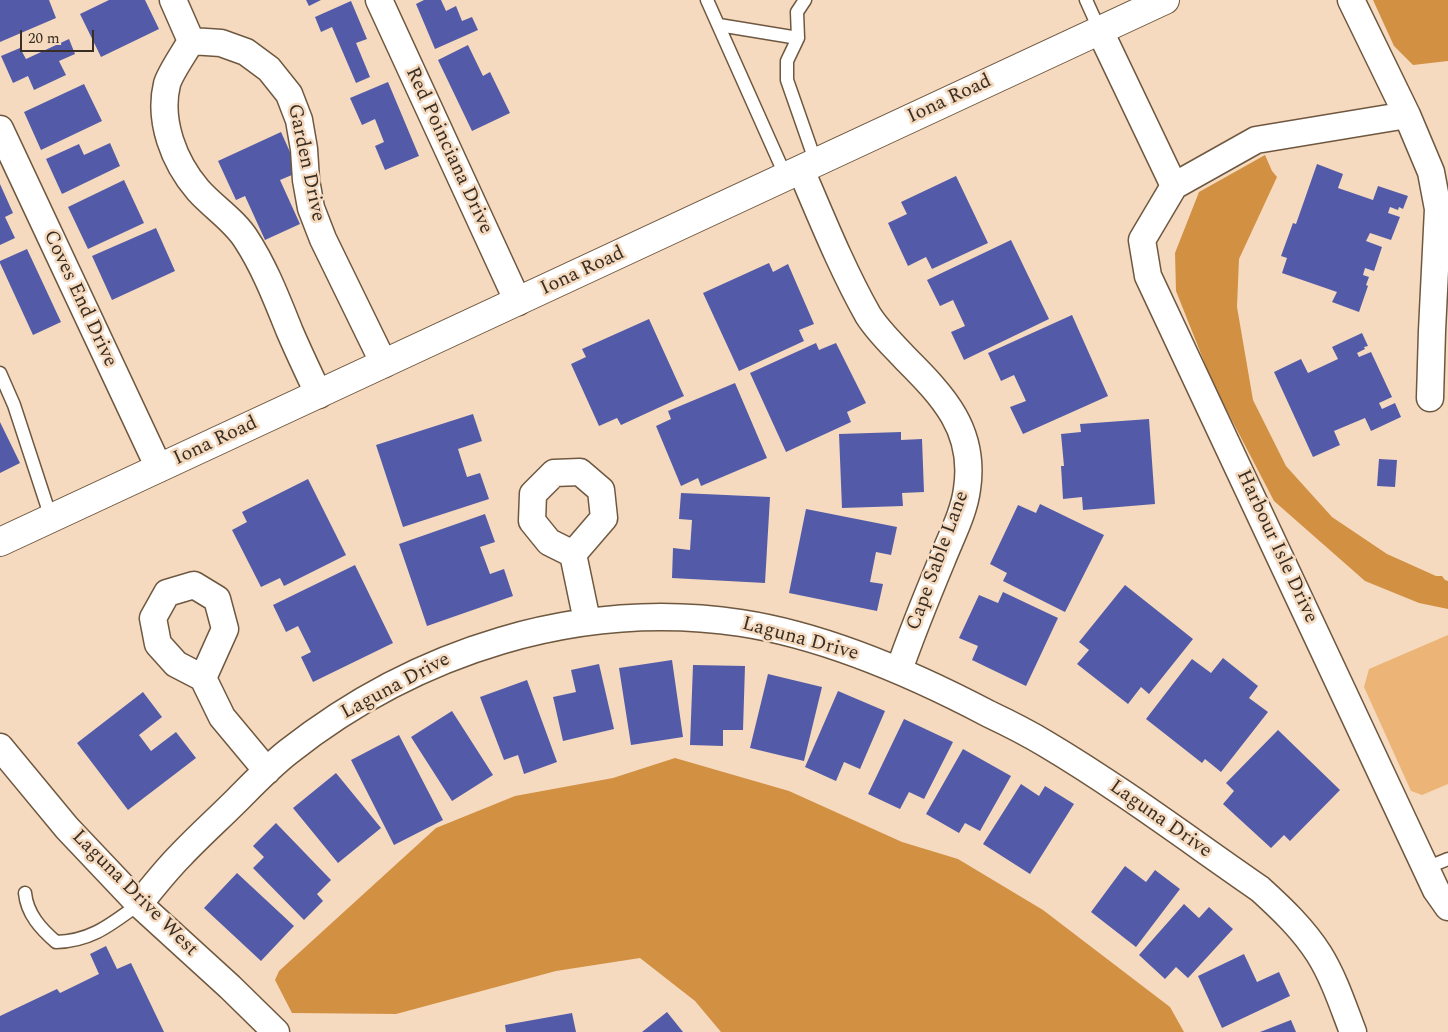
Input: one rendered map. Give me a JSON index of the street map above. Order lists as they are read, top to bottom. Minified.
{"streets":{"street":["Iona Road","Red Poinciana Drive","Garden Drive","Coves End Drive","Harbour Isle Drive","Cape Sable Lane","Laguna Drive","Laguna Drive West"]},"crossings":[["Iona Road","Red Poinciana Drive"],["Iona Road","Garden Drive"],["Iona Road","Coves End Drive"],["Iona Road","Cape Sable Lane"],["Cape Sable Lane","Laguna Drive"],["Laguna Drive","Laguna Drive West"]],"scale_bar":"20 m"}
